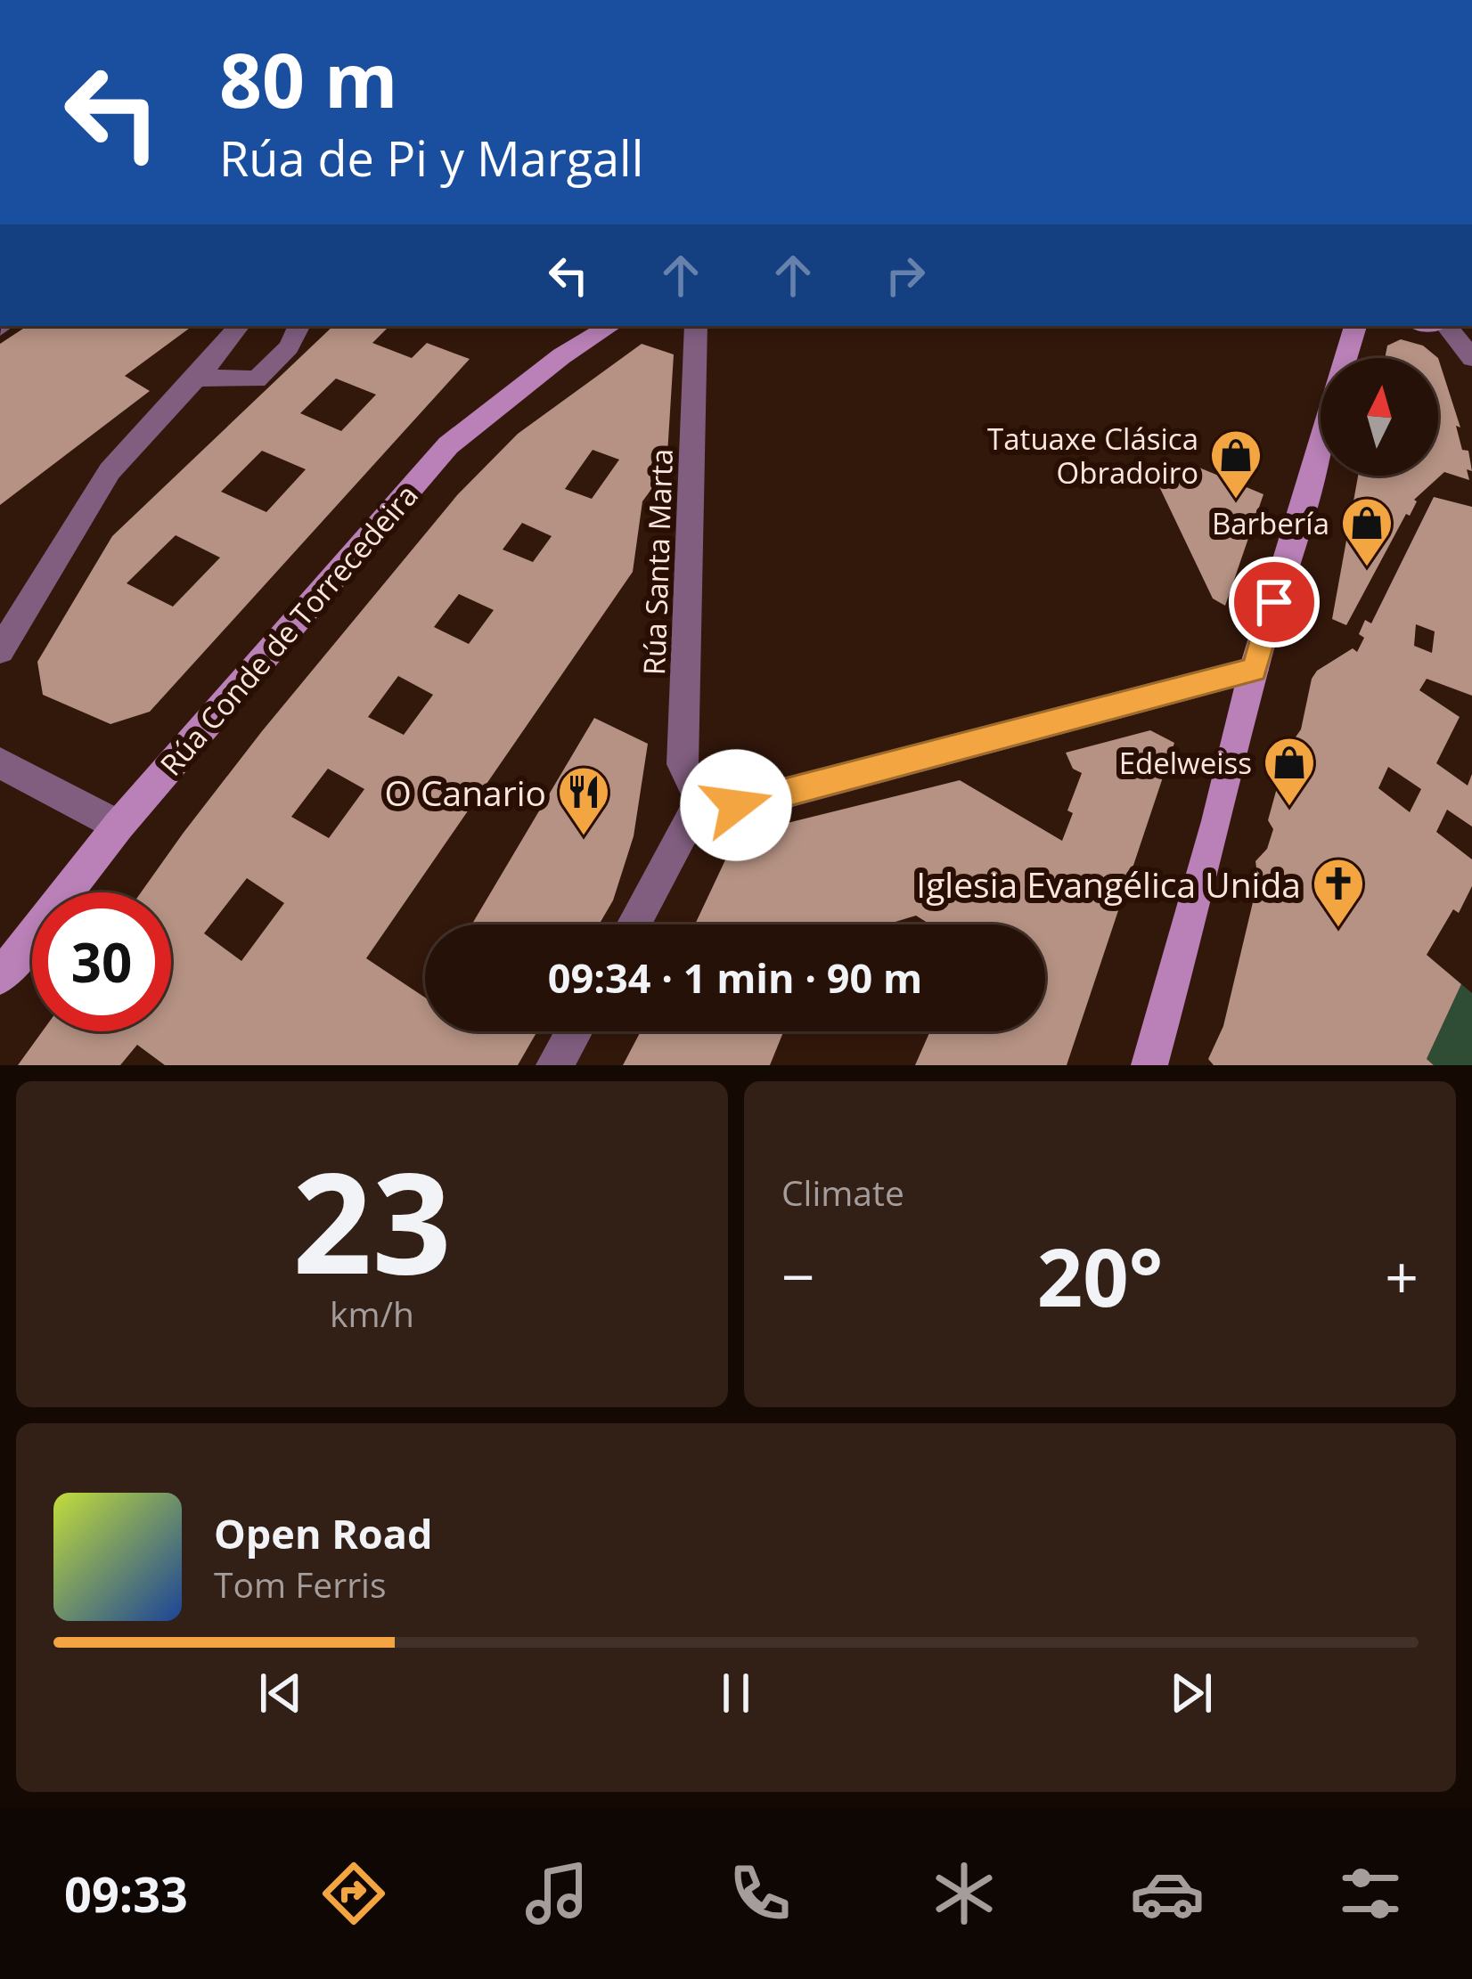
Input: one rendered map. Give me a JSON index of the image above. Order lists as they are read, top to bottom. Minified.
{"streets":{"street":["Rúa Santa Marta","Rúa Conde de Torrecedeira"]},"places":{"shop":["Tatuaxe Clásica Obradoiro","Barbería","Edelweiss"],"restaurant":["O Canario"],"church":["Iglesia Evangélica Unida"]},"north":"top","page":{"turn":["80 m","Rúa de Pi y Margall"],"limit":"30","trip":"09:34 · 1 min · 90 m","tile":[["23","km/h"],"Climate"],"heat":["−","20°","+"],"song":["Open Road","Tom Ferris"],"tabs":"09:33"}}
